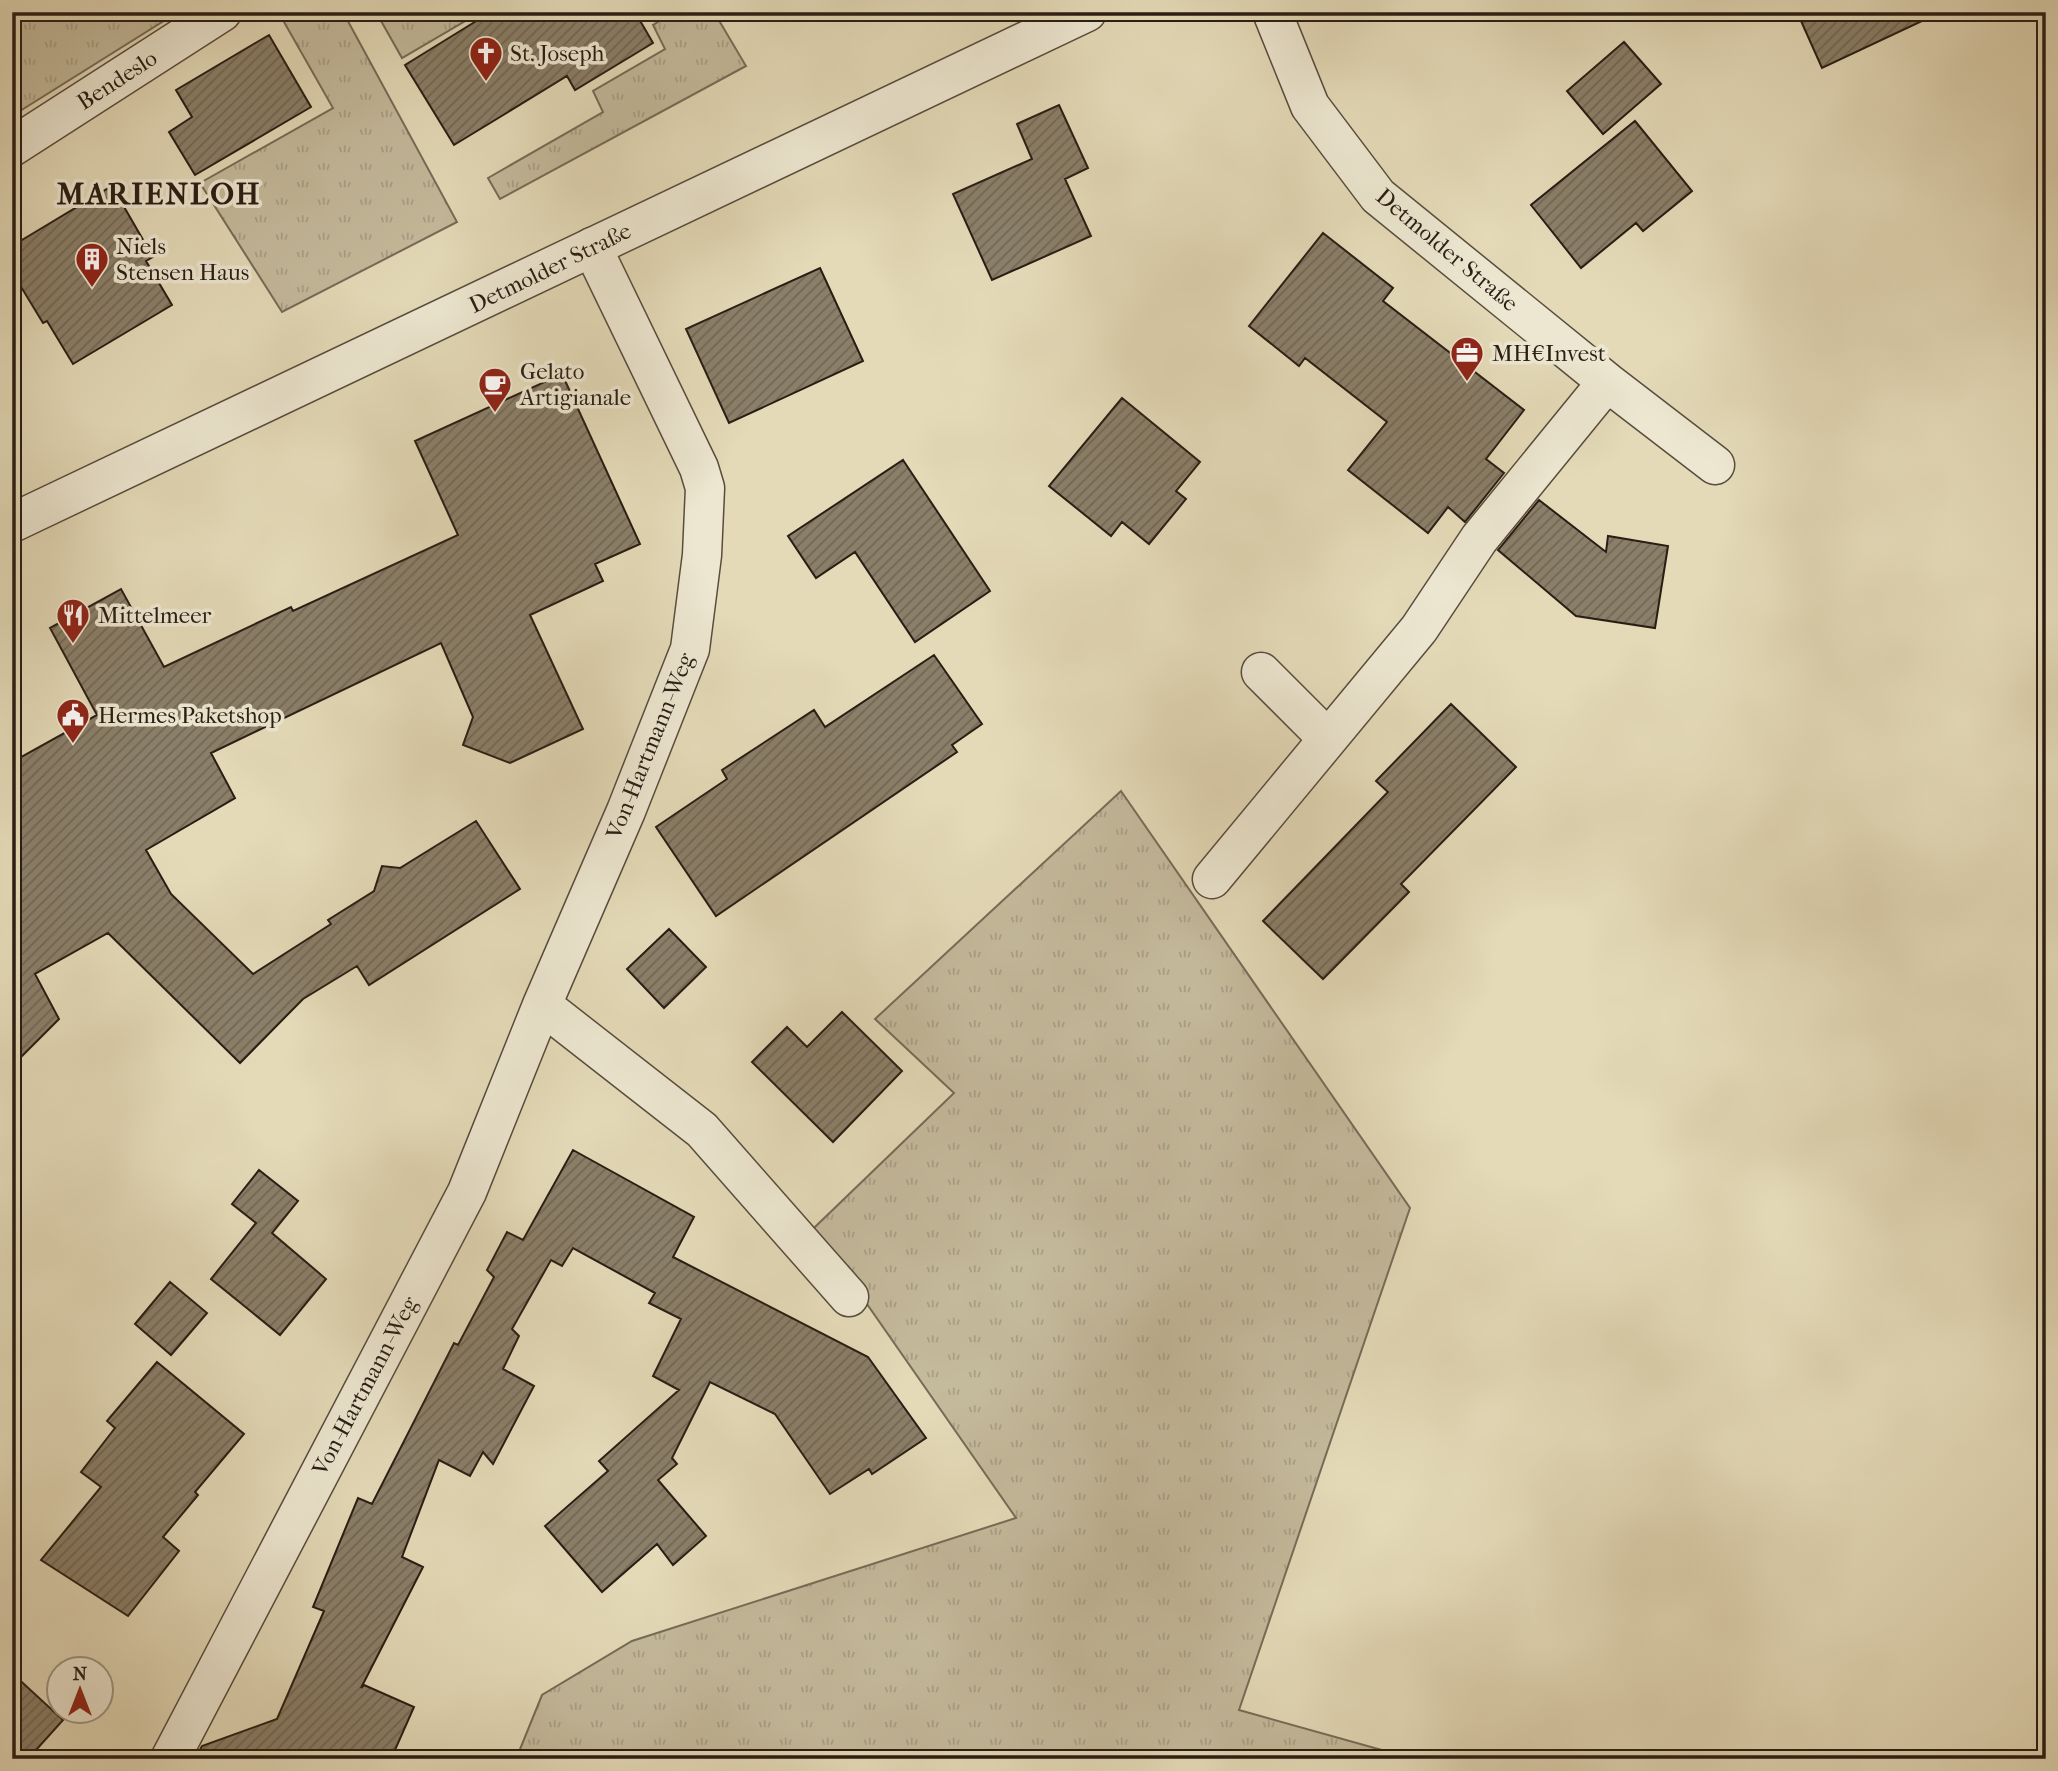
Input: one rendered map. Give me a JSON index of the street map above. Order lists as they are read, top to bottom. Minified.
{"streets":{"street":["Bendeslo","Detmolder Straße","Von-Hartmann-Weg"]},"crossings":[["Detmolder Straße","Von-Hartmann-Weg"]],"districts":["MARIENLOH"],"places":{"church":["St. Joseph"],"building":["Niels Stensen Haus"],"office":["MH€Invest"],"cafe":["Gelato Artigianale"],"restaurant":["Mittelmeer"],"public building":["Hermes Paketshop"]},"north":"top"}
